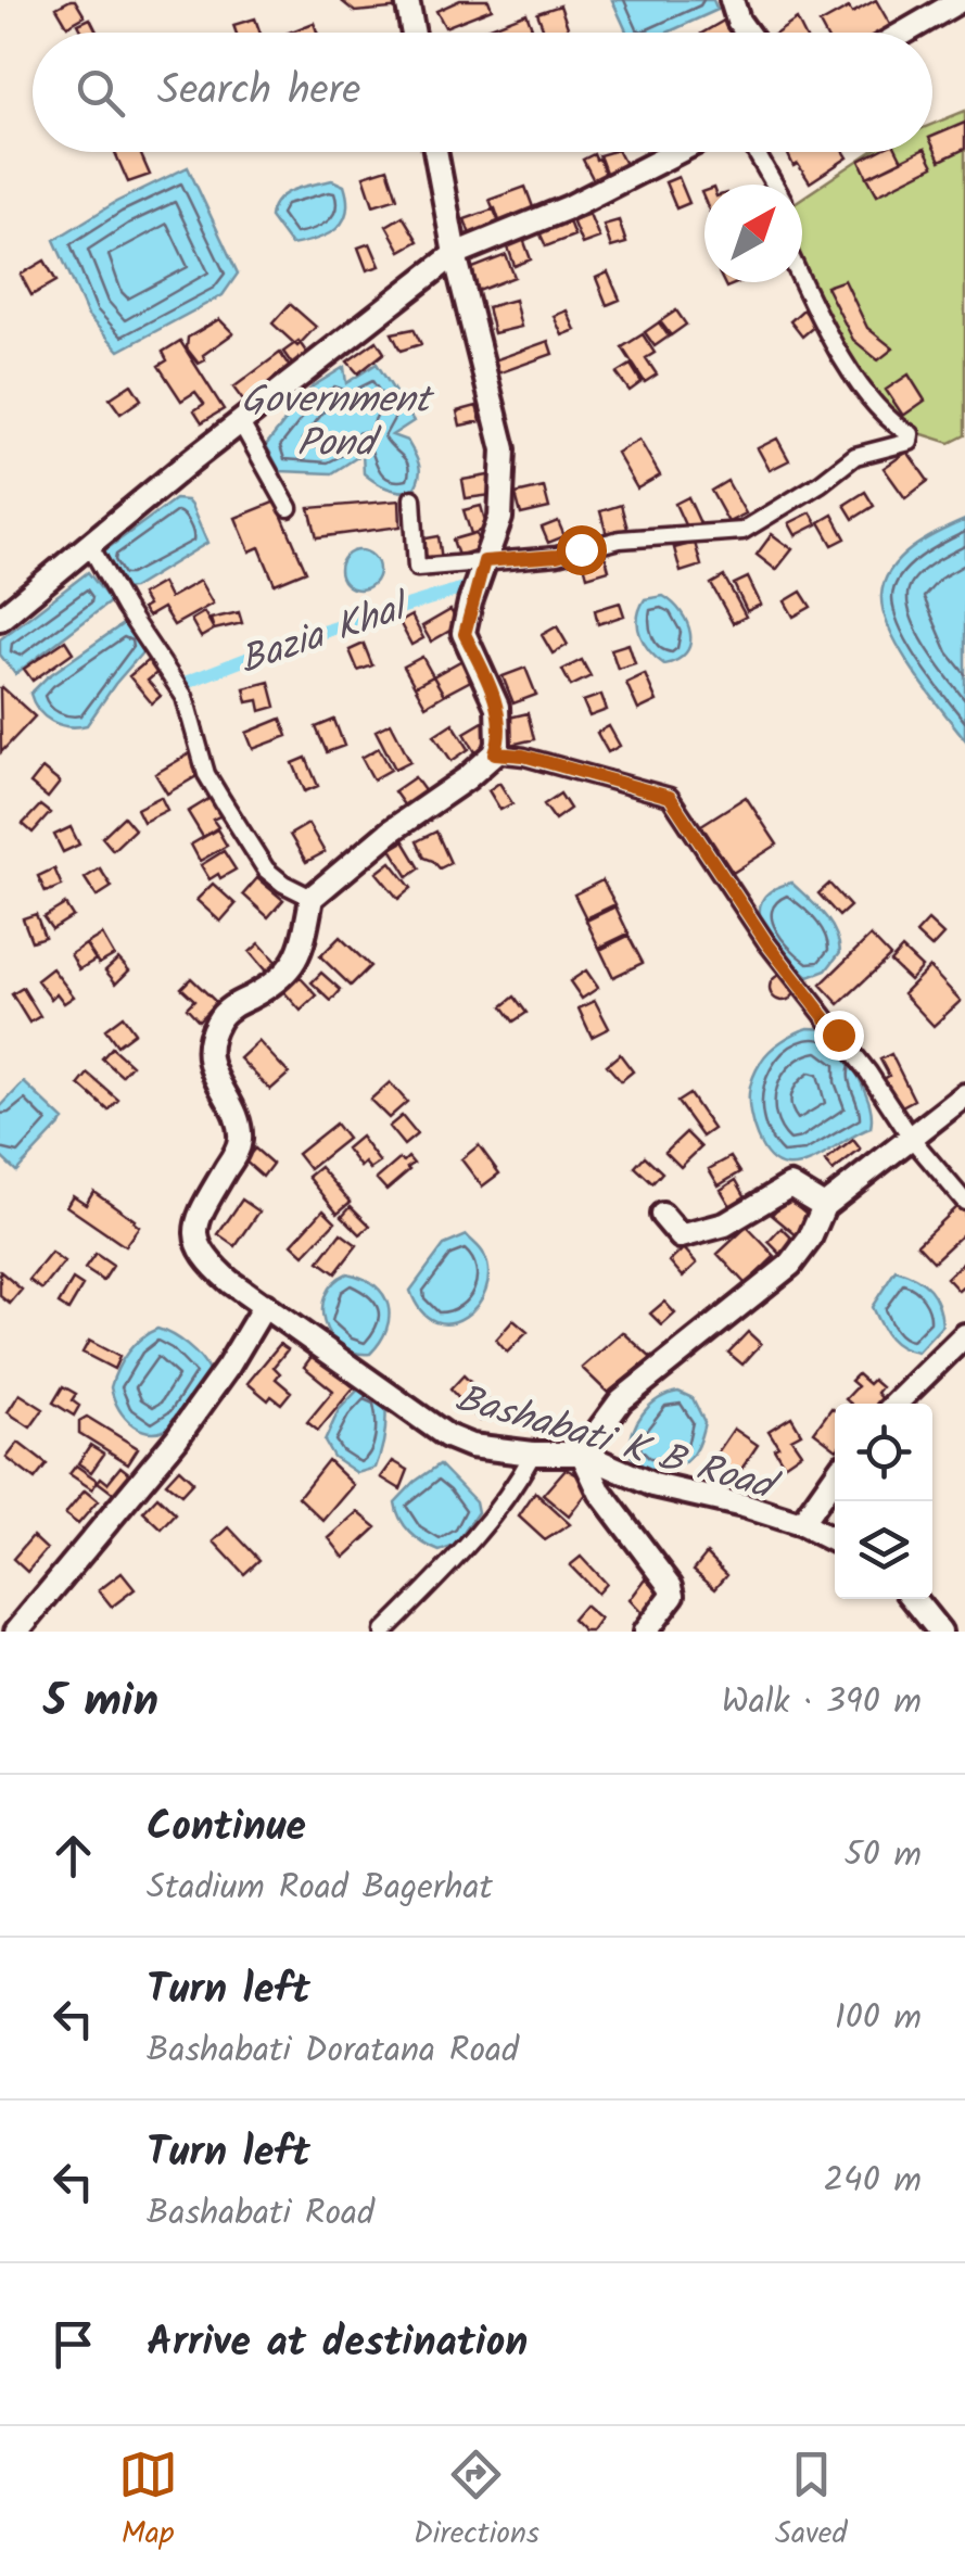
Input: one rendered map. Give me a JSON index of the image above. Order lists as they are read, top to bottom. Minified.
{"water":["Government Pond","Bazia Khal","Bashabati K B Road"],"north":"top right","page":{"search":"Search here","heading":["5 min","Walk · 390 m"],"list":[["Continue","Stadium Road Bagerhat","50 m"],["Turn left","Bashabati Doratana Road","100 m"],["Turn left","Bashabati Road","240 m"],"Arrive at destination"],"nav":["Map","Directions","Saved"]}}
